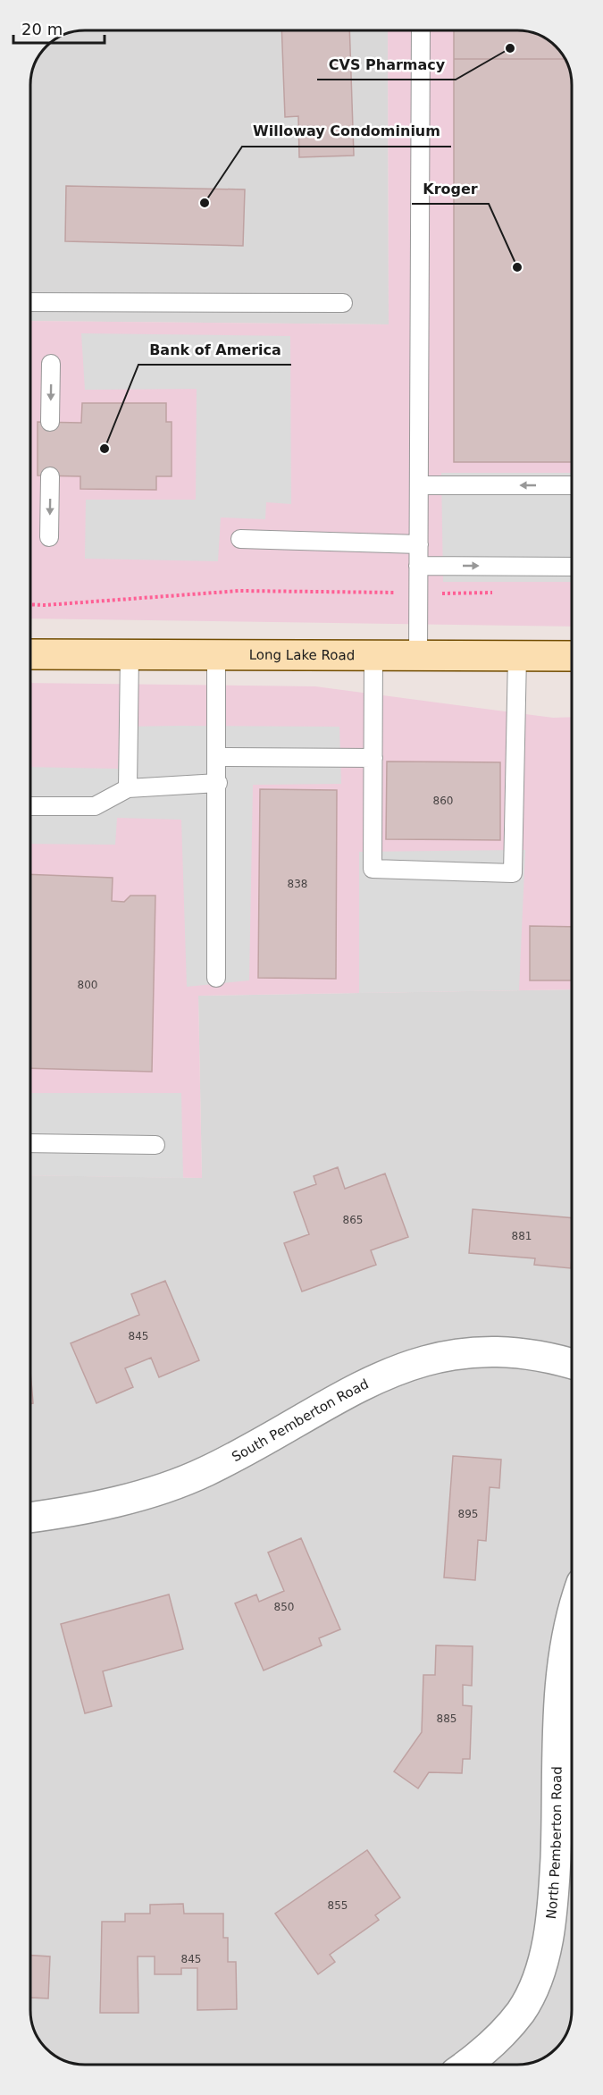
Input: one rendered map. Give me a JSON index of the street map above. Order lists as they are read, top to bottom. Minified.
{"streets":{"main road":["Long Lake Road"],"street":["South Pemberton Road","North Pemberton Road"]},"places":["CVS Pharmacy","Willoway Condominium","Kroger","Bank of America"],"house_numbers":["860","838","800","865","881","845","895","850","885","855","845"],"scale_bar":"20 m"}
